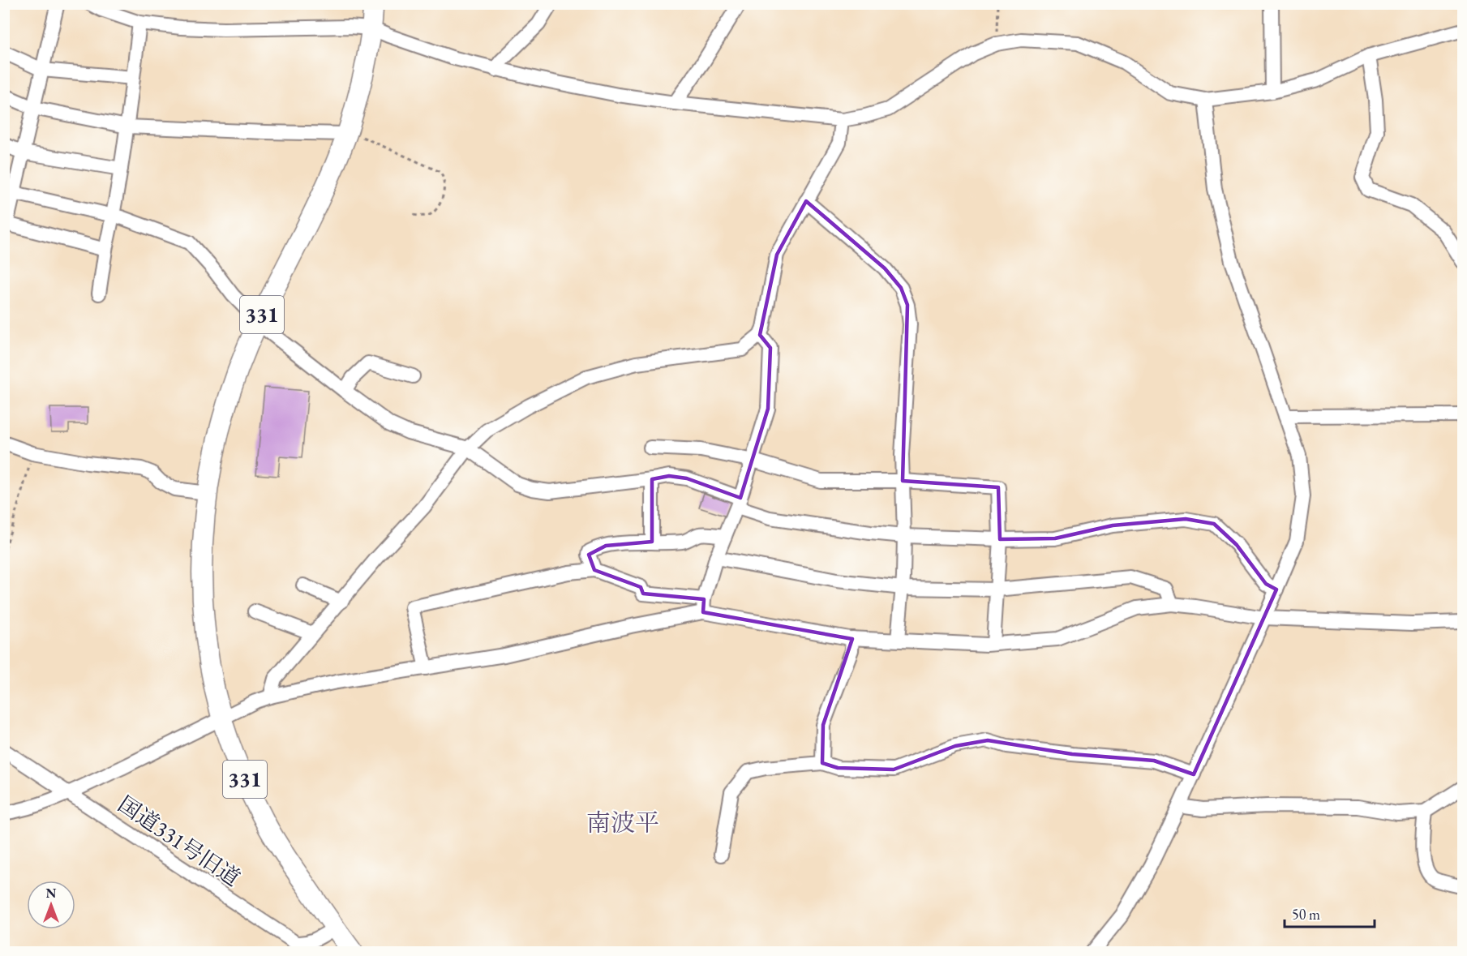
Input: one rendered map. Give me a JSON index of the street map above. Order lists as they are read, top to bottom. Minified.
{"streets":{"highway":["331"],"street":["国道331号旧道"]},"crossings":[["331","国道331号旧道"]],"districts":["南波平"],"scale_bar":"50 m","north":"top"}
